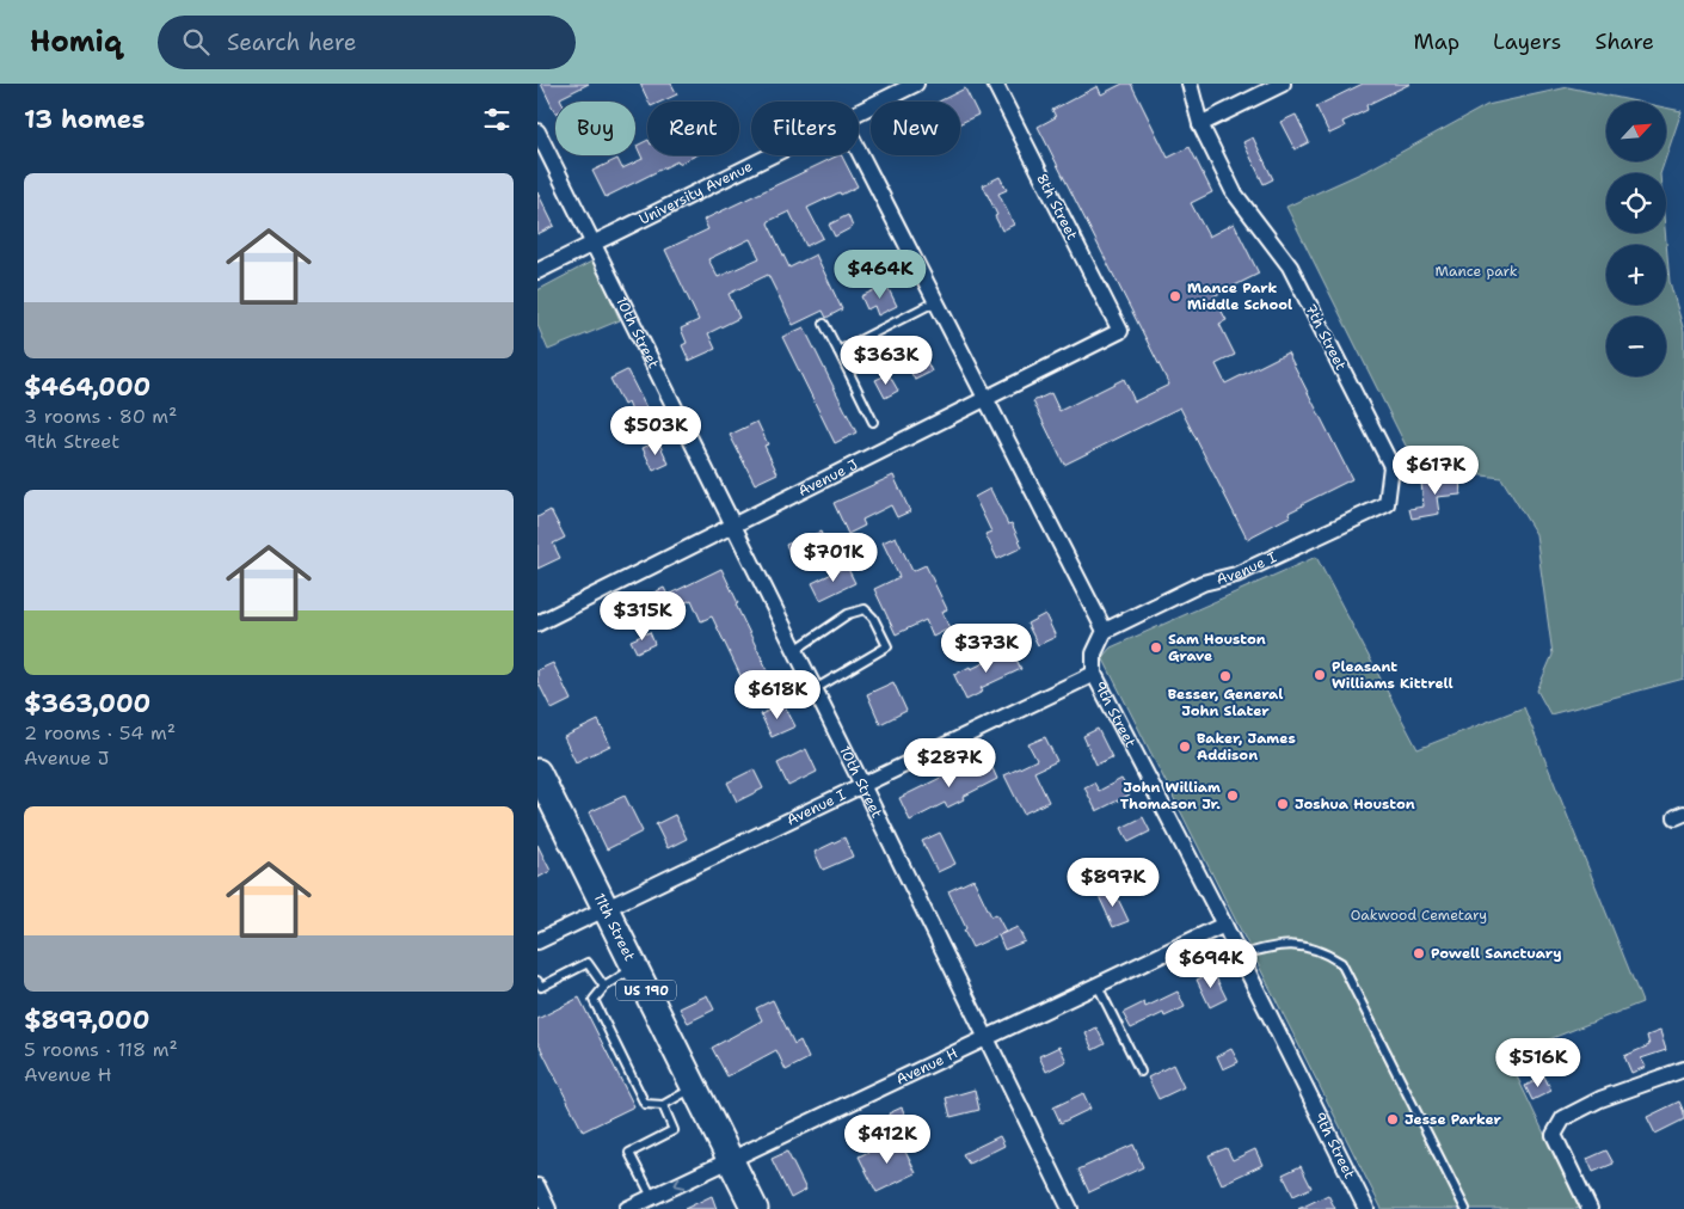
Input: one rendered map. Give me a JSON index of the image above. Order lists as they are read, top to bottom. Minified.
{"streets":{"main road":["11th Street","US 190"],"street":["University Avenue","8th Street","10th Street","7th Street","Avenue J","Avenue I","9th Street","Avenue H"]},"crossings":[["University Avenue","10th Street"],["8th Street","Avenue J"],["10th Street","Avenue J"],["10th Street","Avenue I"],["10th Street","Avenue H"],["7th Street","Avenue I"],["Avenue I","9th Street"],["Avenue I","11th Street"],["9th Street","Avenue H"],["11th Street","Avenue H"]],"parks":["Mance park","Oakwood Cemetary"],"places":["Mance Park Middle School","Sam Houston Grave","Pleasant Williams Kittrell","Besser, General John Slater","Baker, James Addison","John William Thomason Jr.","Joshua Houston","Powell Sanctuary","Jesse Parker"],"north":"top right","page":{"header":"Homiq","search":"Search here","nav":["Map","Layers","Share"],"heading":"13 homes","map_buttons":["+","−"],"chip":["Buy","Rent","Filters","New"],"list":[{"name":"$464,000","note":"3 rooms · 80 m² · 9th Street"},{"name":"$363,000","note":"2 rooms · 54 m² · Avenue J"},{"name":"$897,000","note":"5 rooms · 118 m² · Avenue H"}],"price":["$464K","$363K","$503K","$617K","$701K","$315K","$373K","$618K","$287K","$897K","$694K","$516K","$412K"]}}
